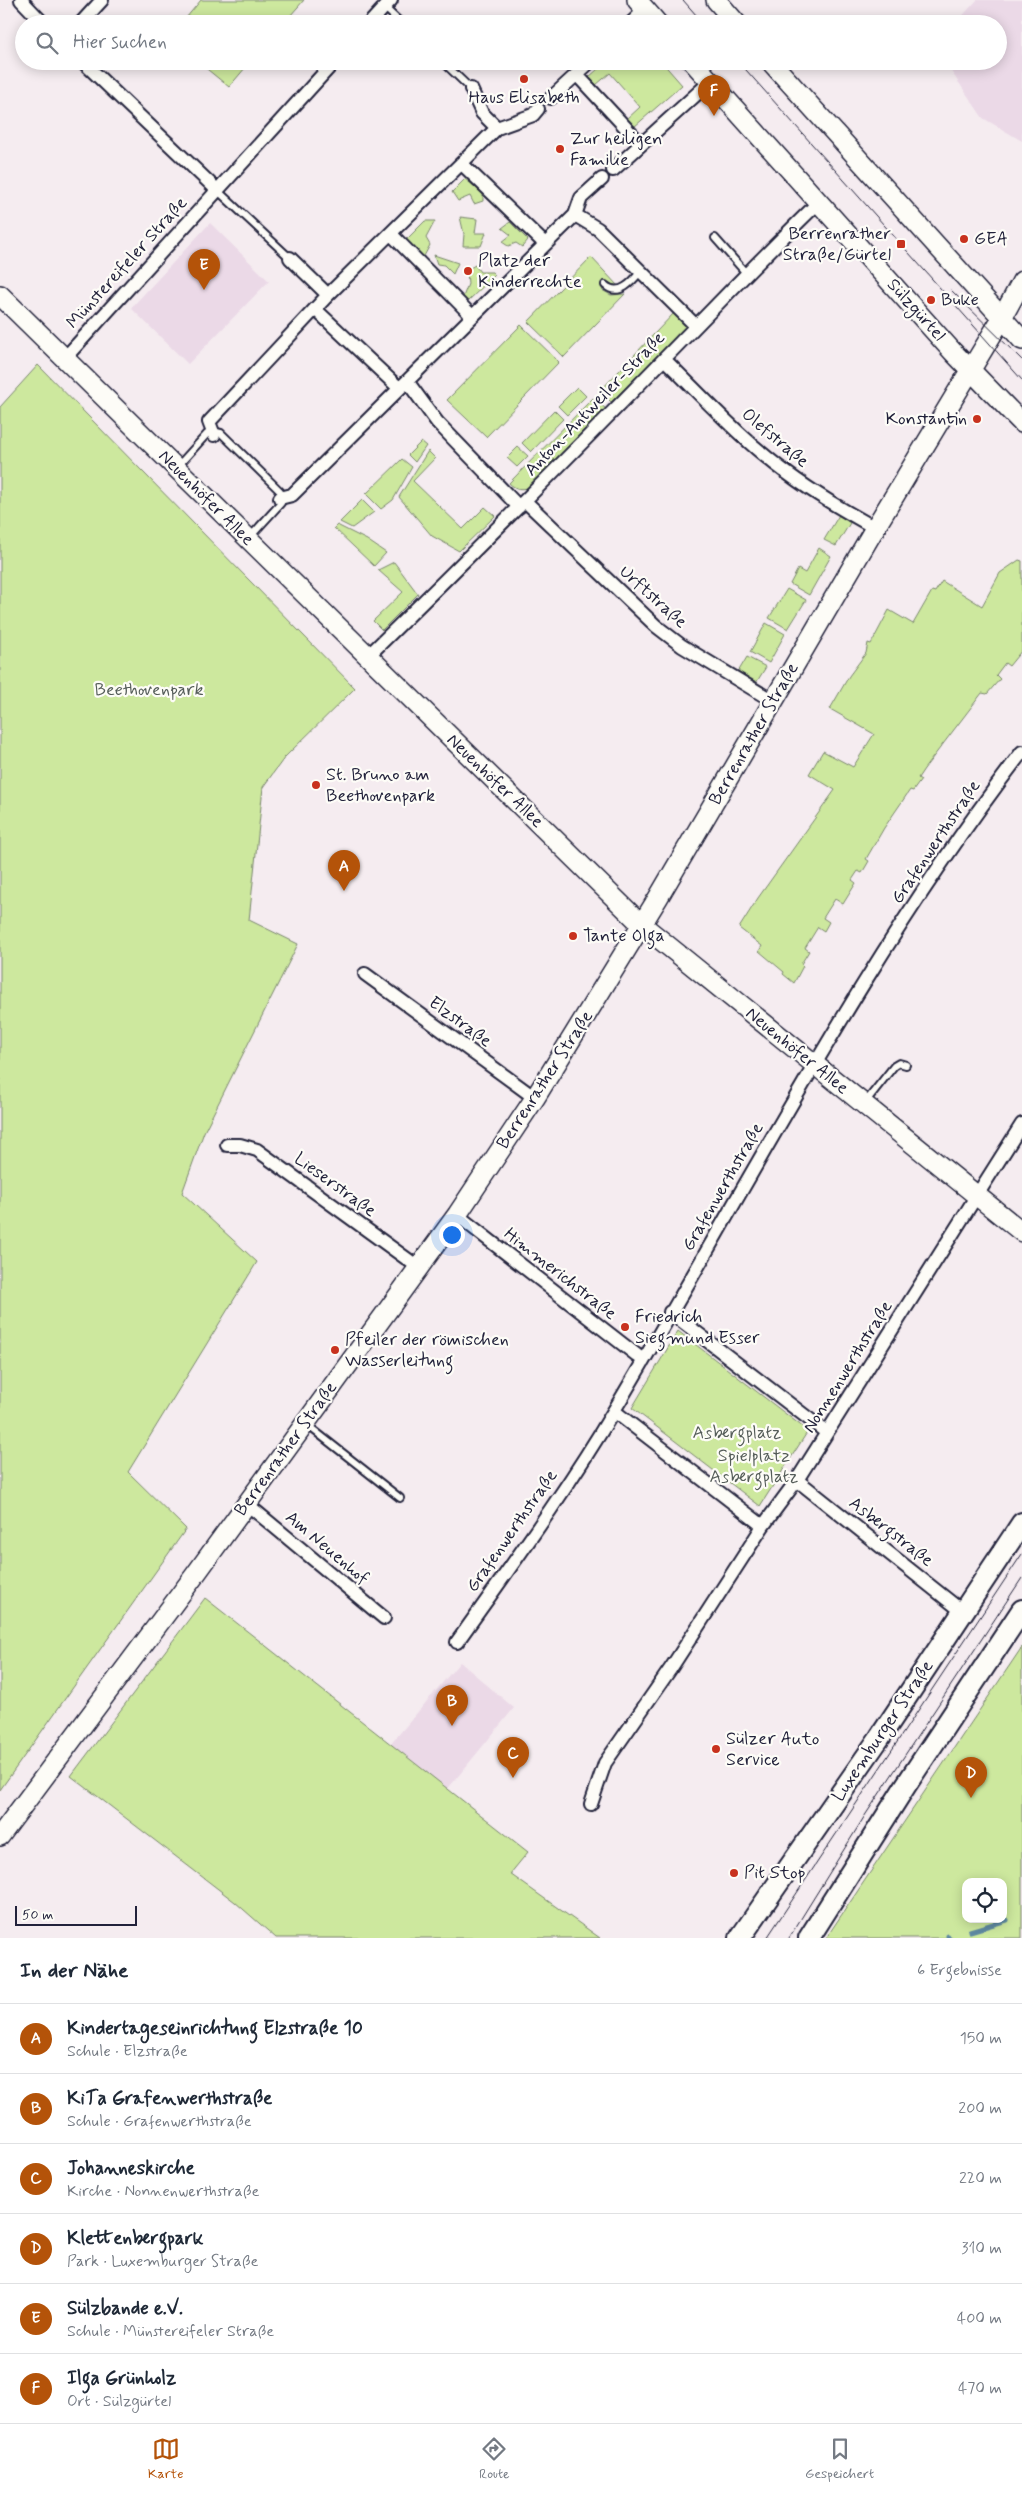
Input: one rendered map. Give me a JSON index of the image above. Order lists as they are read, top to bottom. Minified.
{"streets":{"main road":["Luxemburger Straße"],"street":["Münstereifeler Straße","Sülzgürtel","Anton-Antweiler-Straße","Olefstraße","Neuenhöfer Allee","Urftstraße","Berrenrather Straße","Grafenwerthstraße","Elzstraße","Lieserstraße","Himmerichstraße","Nonnenwerthstraße","Asbergstraße","Am Neuenhof"]},"crossings":[["Münstereifeler Straße","Neuenhöfer Allee"],["Sülzgürtel","Anton-Antweiler-Straße"],["Sülzgürtel","Berrenrather Straße"],["Anton-Antweiler-Straße","Olefstraße"],["Anton-Antweiler-Straße","Neuenhöfer Allee"],["Anton-Antweiler-Straße","Urftstraße"],["Olefstraße","Berrenrather Straße"],["Neuenhöfer Allee","Berrenrather Straße"],["Neuenhöfer Allee","Grafenwerthstraße"],["Neuenhöfer Allee","Nonnenwerthstraße"],["Urftstraße","Berrenrather Straße"],["Berrenrather Straße","Elzstraße"],["Berrenrather Straße","Lieserstraße"],["Berrenrather Straße","Himmerichstraße"],["Berrenrather Straße","Am Neuenhof"],["Grafenwerthstraße","Himmerichstraße"],["Nonnenwerthstraße","Asbergstraße"],["Asbergstraße","Luxemburger Straße"]],"parks":["Beethovenpark","Asbergplatz","Spielplatz Asbergplatz"],"places":{"other":["Haus Elisabeth","Zur heiligen Familie","GEA","Platz der Kinderrechte","Buke","Konstantin","St. Bruno am Beethovenpark","Tante Olga","Friedrich Siegmund Esser","Pfeiler der römischen Wasserleitung","Sülzer Auto Service","Pit Stop"],"transit":["Berrenrather Straße/Gürtel"]},"scale_bar":"50 m","page":{"search":"Hier suchen","pins":["F","E","A","B","C","D"],"scale":"50 m","heading":["In der Nähe","6 Ergebnisse"],"list":[{"mark":"A","name":"Kindertageseinrichtung Elzstraße 10","note":"Schule · Elzstraße","value":"150 m"},{"mark":"B","name":"KiTa Grafenwerthstraße","note":"Schule · Grafenwerthstraße","value":"200 m"},{"mark":"C","name":"Johanneskirche","note":"Kirche · Nonnenwerthstraße","value":"220 m"},{"mark":"D","name":"Klettenbergpark","note":"Park · Luxemburger Straße","value":"310 m"},{"mark":"E","name":"Sülzbande e.V.","note":"Schule · Münstereifeler Straße","value":"400 m"},{"mark":"F","name":"Ilga Grünholz","note":"Ort · Sülzgürtel","value":"470 m"}],"nav":["Karte","Route","Gespeichert"]}}
